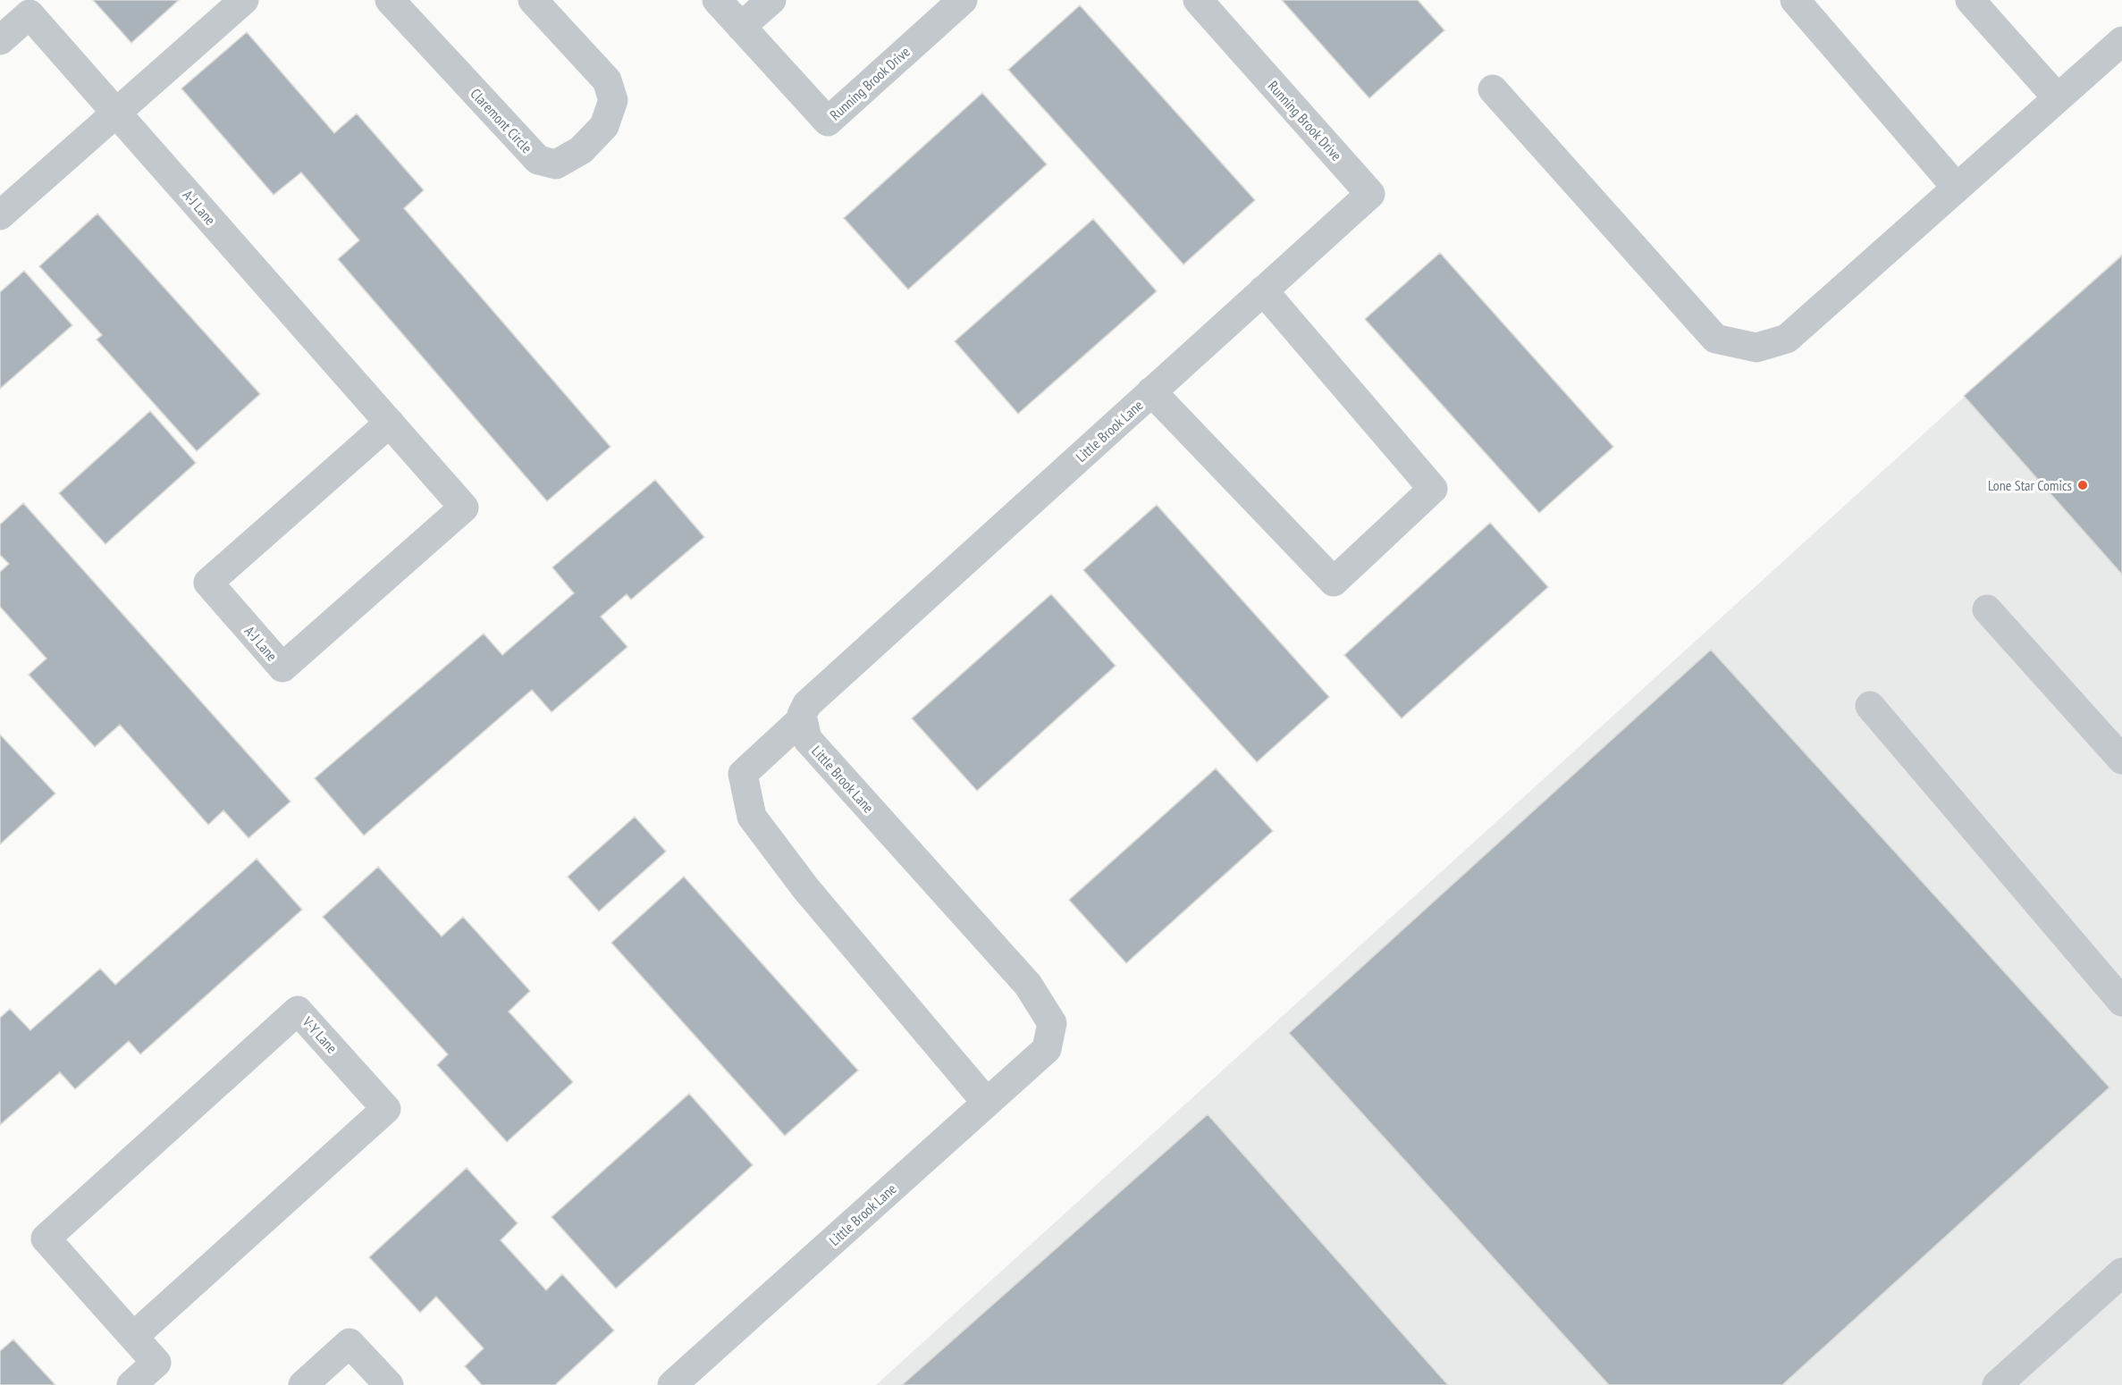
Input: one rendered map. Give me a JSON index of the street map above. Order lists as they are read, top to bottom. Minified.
{"streets":{"street":["Running Brook Drive","Claremont Circle","A-J Lane","Little Brook Lane","V-Y Lane"]},"crossings":[["Running Brook Drive","Little Brook Lane"]],"places":["Lone Star Comics"]}
